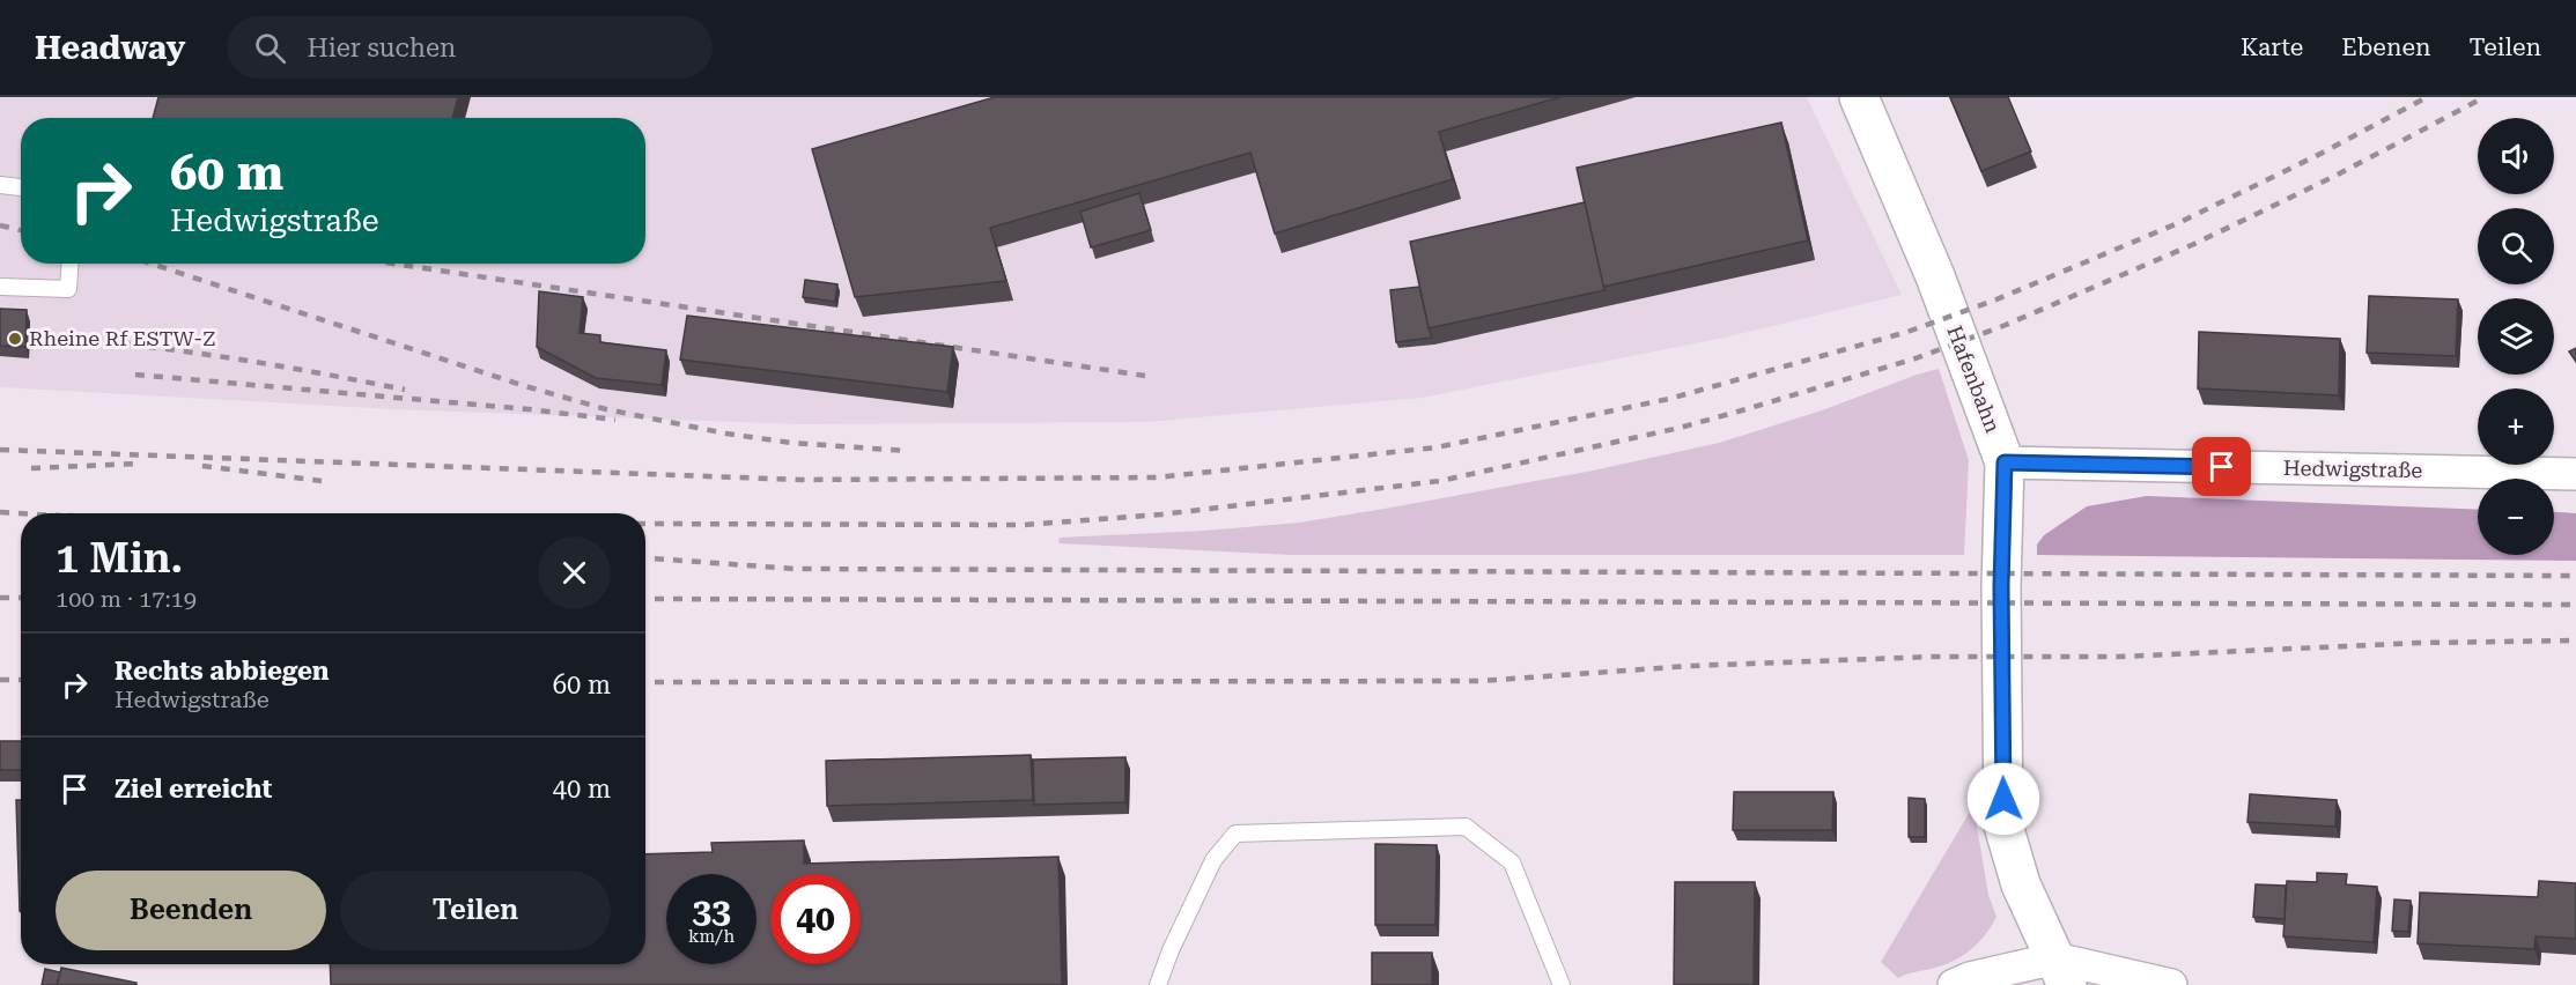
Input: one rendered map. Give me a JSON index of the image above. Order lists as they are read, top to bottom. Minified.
{"streets":{"street":["Hafenbahn","Hedwigstraße"]},"crossings":[["Hafenbahn","Hedwigstraße"]],"places":["Rheine Rf ESTW-Z"],"page":{"header":"Headway","search":"Hier suchen","nav":["Karte","Ebenen","Teilen"],"map_buttons":["+","−"],"turn":["60 m","Hedwigstraße"],"heading":["1 Min.","100 m · 17:19"],"list":[{"name":"Rechts abbiegen","note":"Hedwigstraße","value":"60 m"},{"name":"Ziel erreicht","value":"40 m"}],"buttons":["Beenden","Teilen"],"speed":"33 km/h","limit":"40"}}
